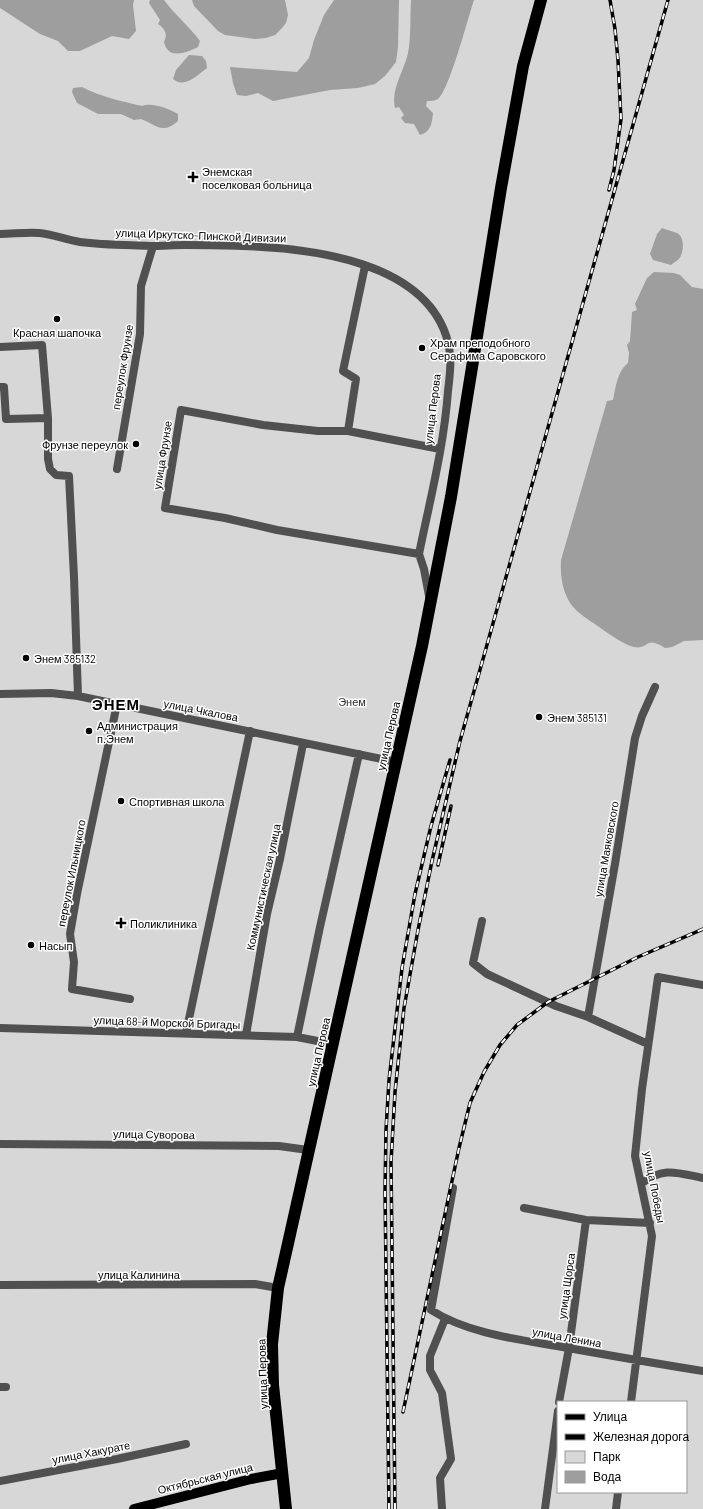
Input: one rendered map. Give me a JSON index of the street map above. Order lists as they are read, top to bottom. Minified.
{"streets":{"highway":["улица Перова"],"main road":["Октябрьская улица"],"street":["улица Иркутско-Пинской Дивизии","переулок Фрунзе","улица Фрунзе","улица Чкалова","улица Маяковского","переулок Ильницкого","Коммунистическая улица","улица 68-й Морской Бригады","улица Суворова","улица Победы","улица Калинина","улица Щорса","улица Ленина","улица Хакурате"]},"crossings":[["улица Иркутско-Пинской Дивизии","переулок Фрунзе"],["улица Иркутско-Пинской Дивизии","улица Перова"],["улица Перова","улица Фрунзе"],["улица Перова","улица Чкалова"],["улица Перова","улица 68-й Морской Бригады"],["улица Перова","улица Суворова"],["улица Перова","улица Калинина"],["улица Перова","Октябрьская улица"],["улица Чкалова","переулок Ильницкого"],["улица Чкалова","Коммунистическая улица"],["Коммунистическая улица","улица 68-й Морской Бригады"],["улица Победы","улица Ленина"],["улица Щорса","улица Ленина"]],"districts":["ЭНЕМ"],"parks":["Энем"],"places":{"health":["Энемская поселковая больница","Поликлиника"],"other":["Красная шапочка","Храм преподобного Серафима Саровского","Фрунзе переулок","Энем 385132","Энем 385131","Администрация п.Энем","Спортивная школа","Насып"]},"legend":["Улица","Железная дорога","Парк","Вода"]}
